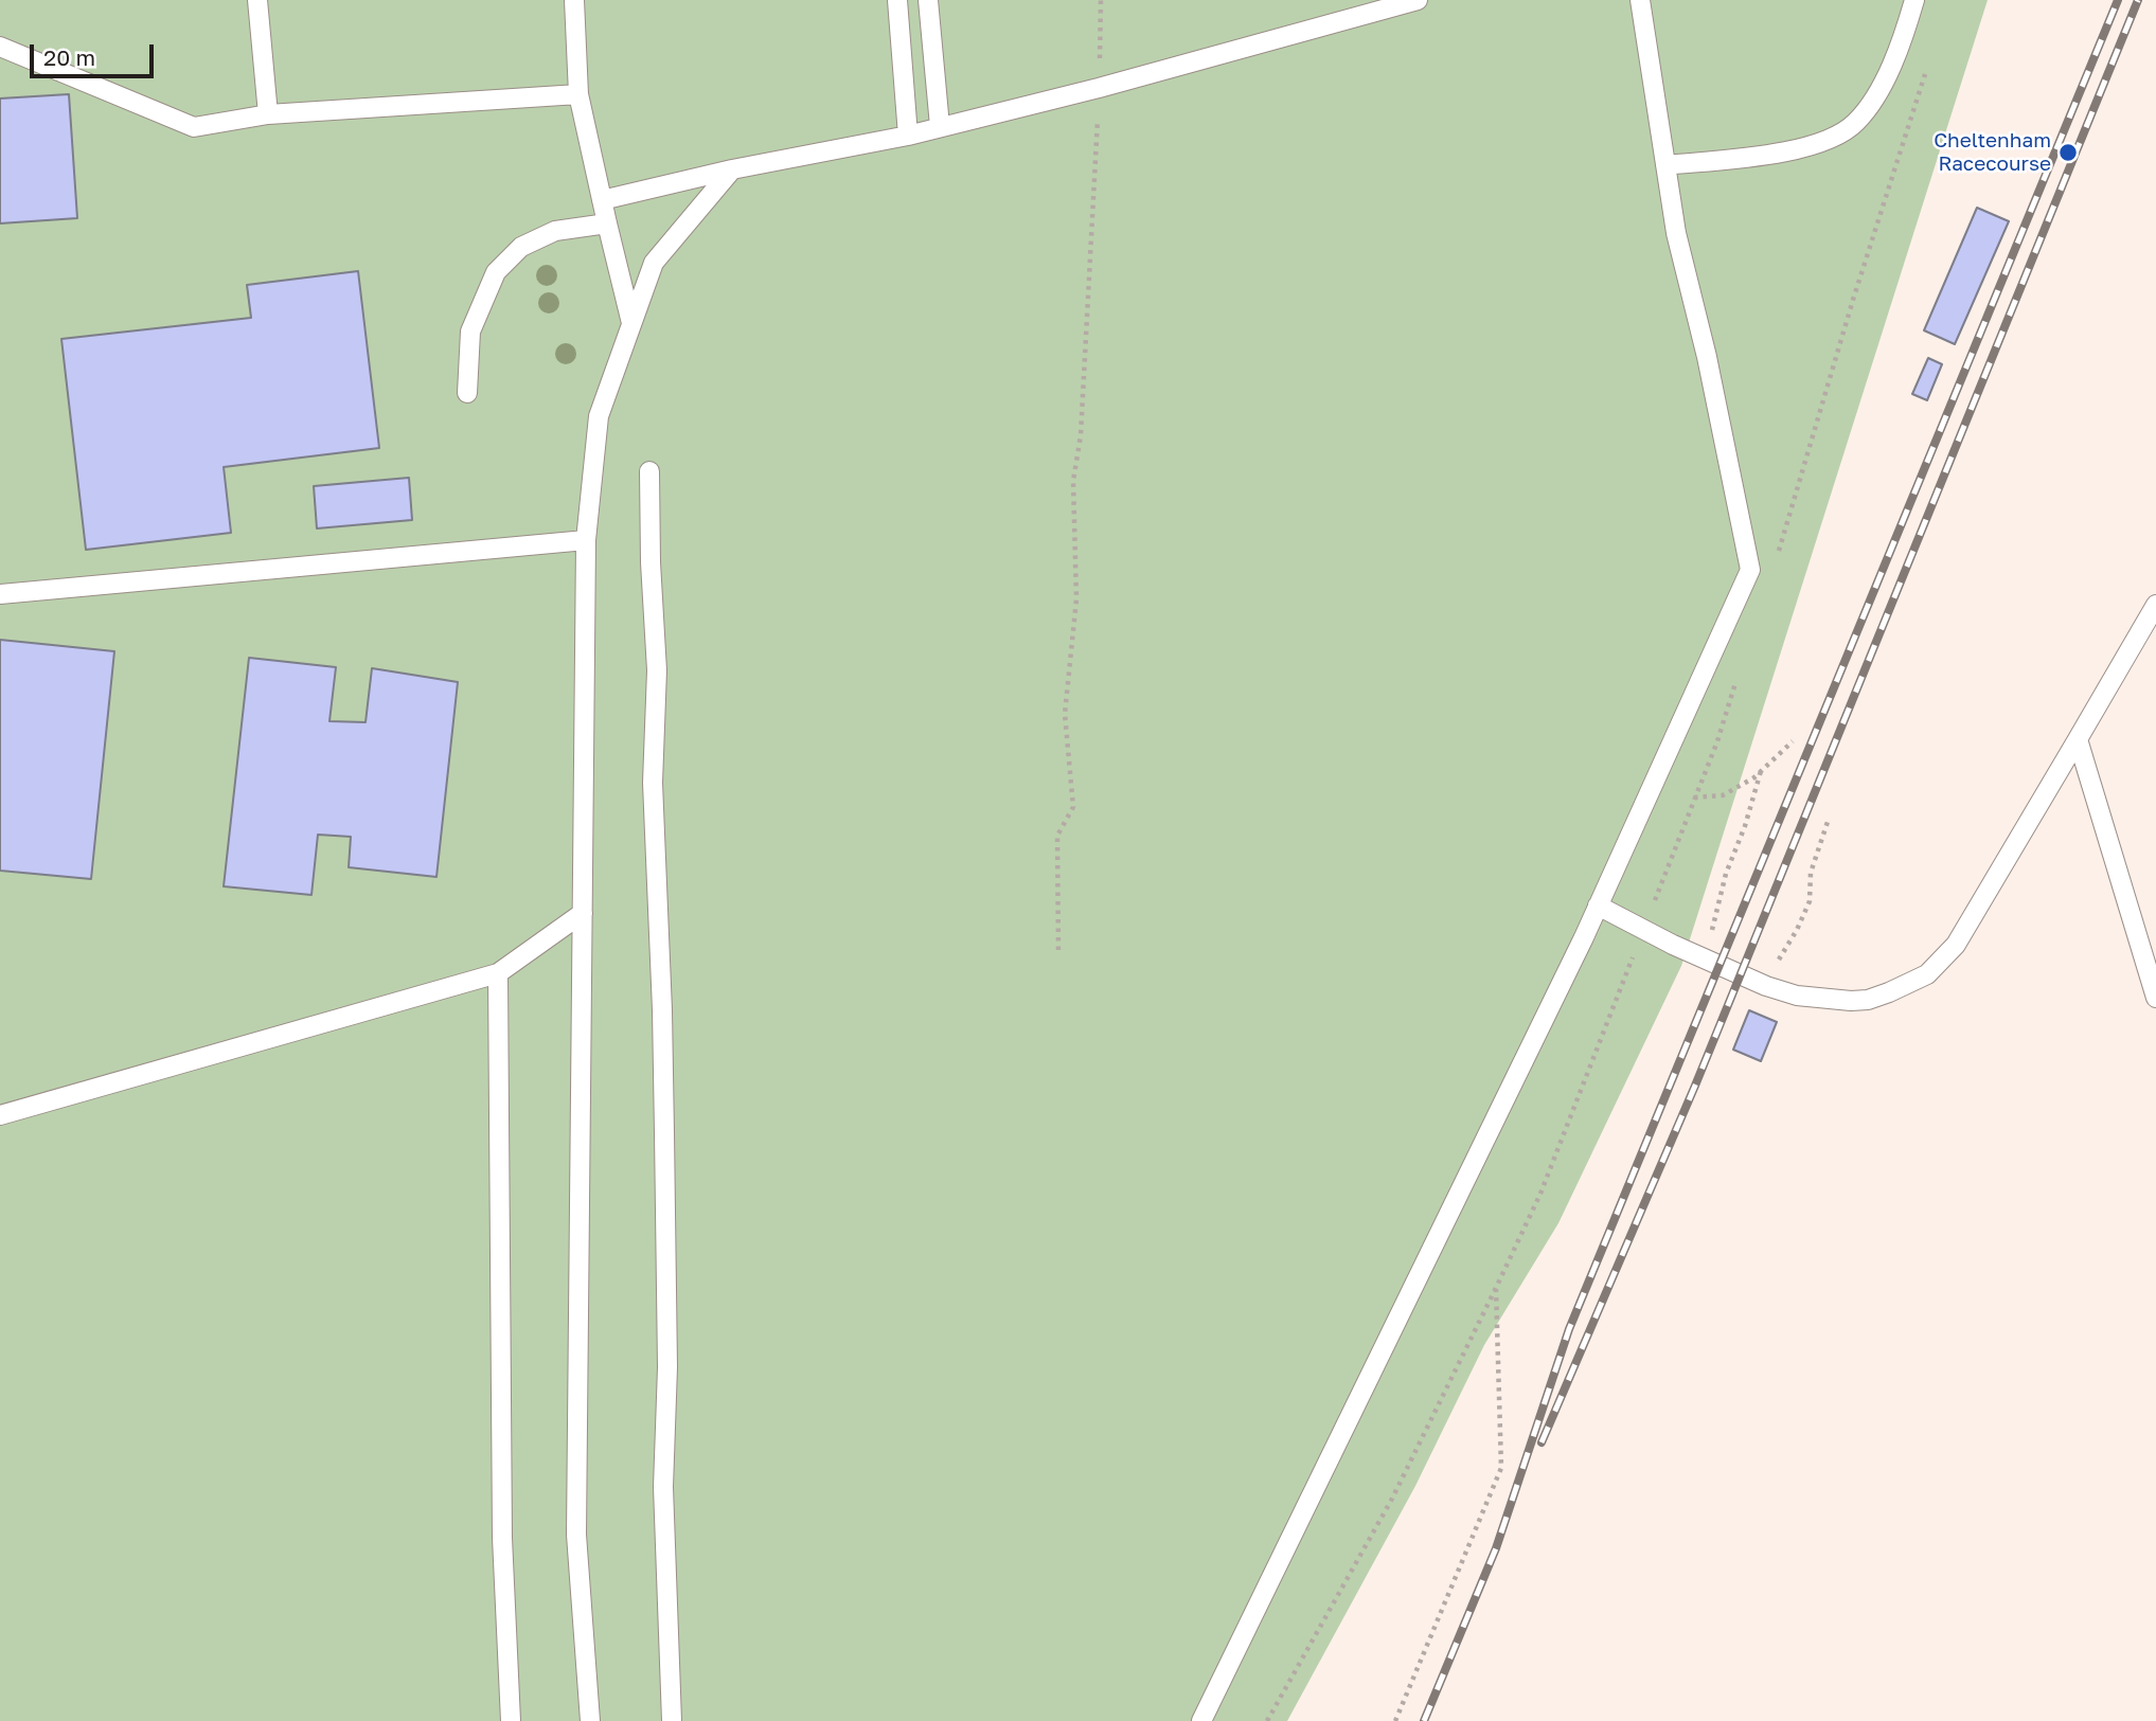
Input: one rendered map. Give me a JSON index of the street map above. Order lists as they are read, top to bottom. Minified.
{"places":["Cheltenham Racecourse"],"scale_bar":"20 m"}
